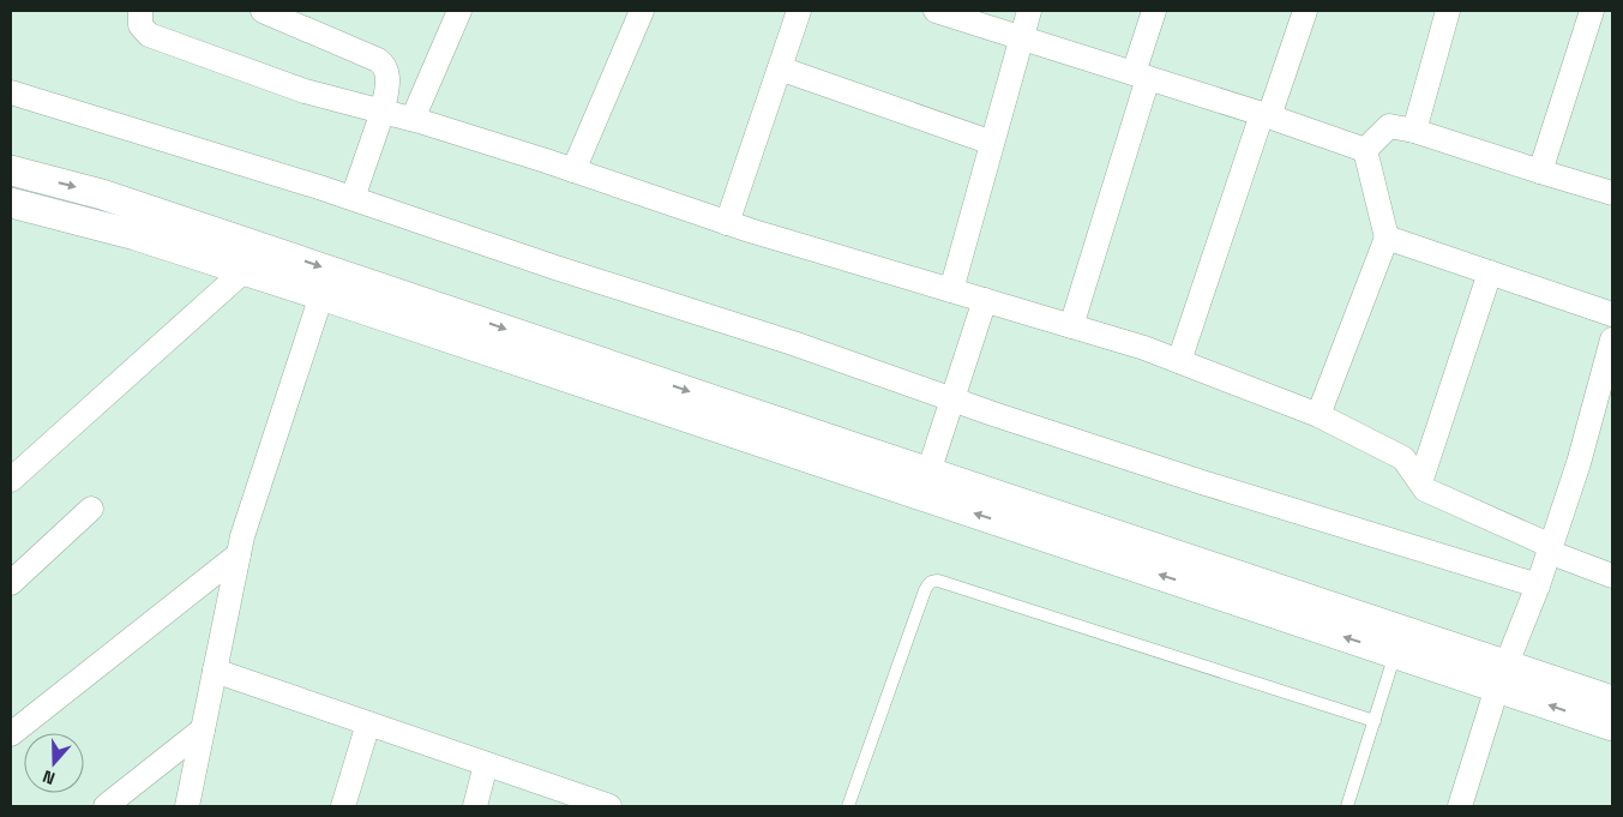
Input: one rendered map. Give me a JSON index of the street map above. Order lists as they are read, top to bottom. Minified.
{"north":"bottom"}
